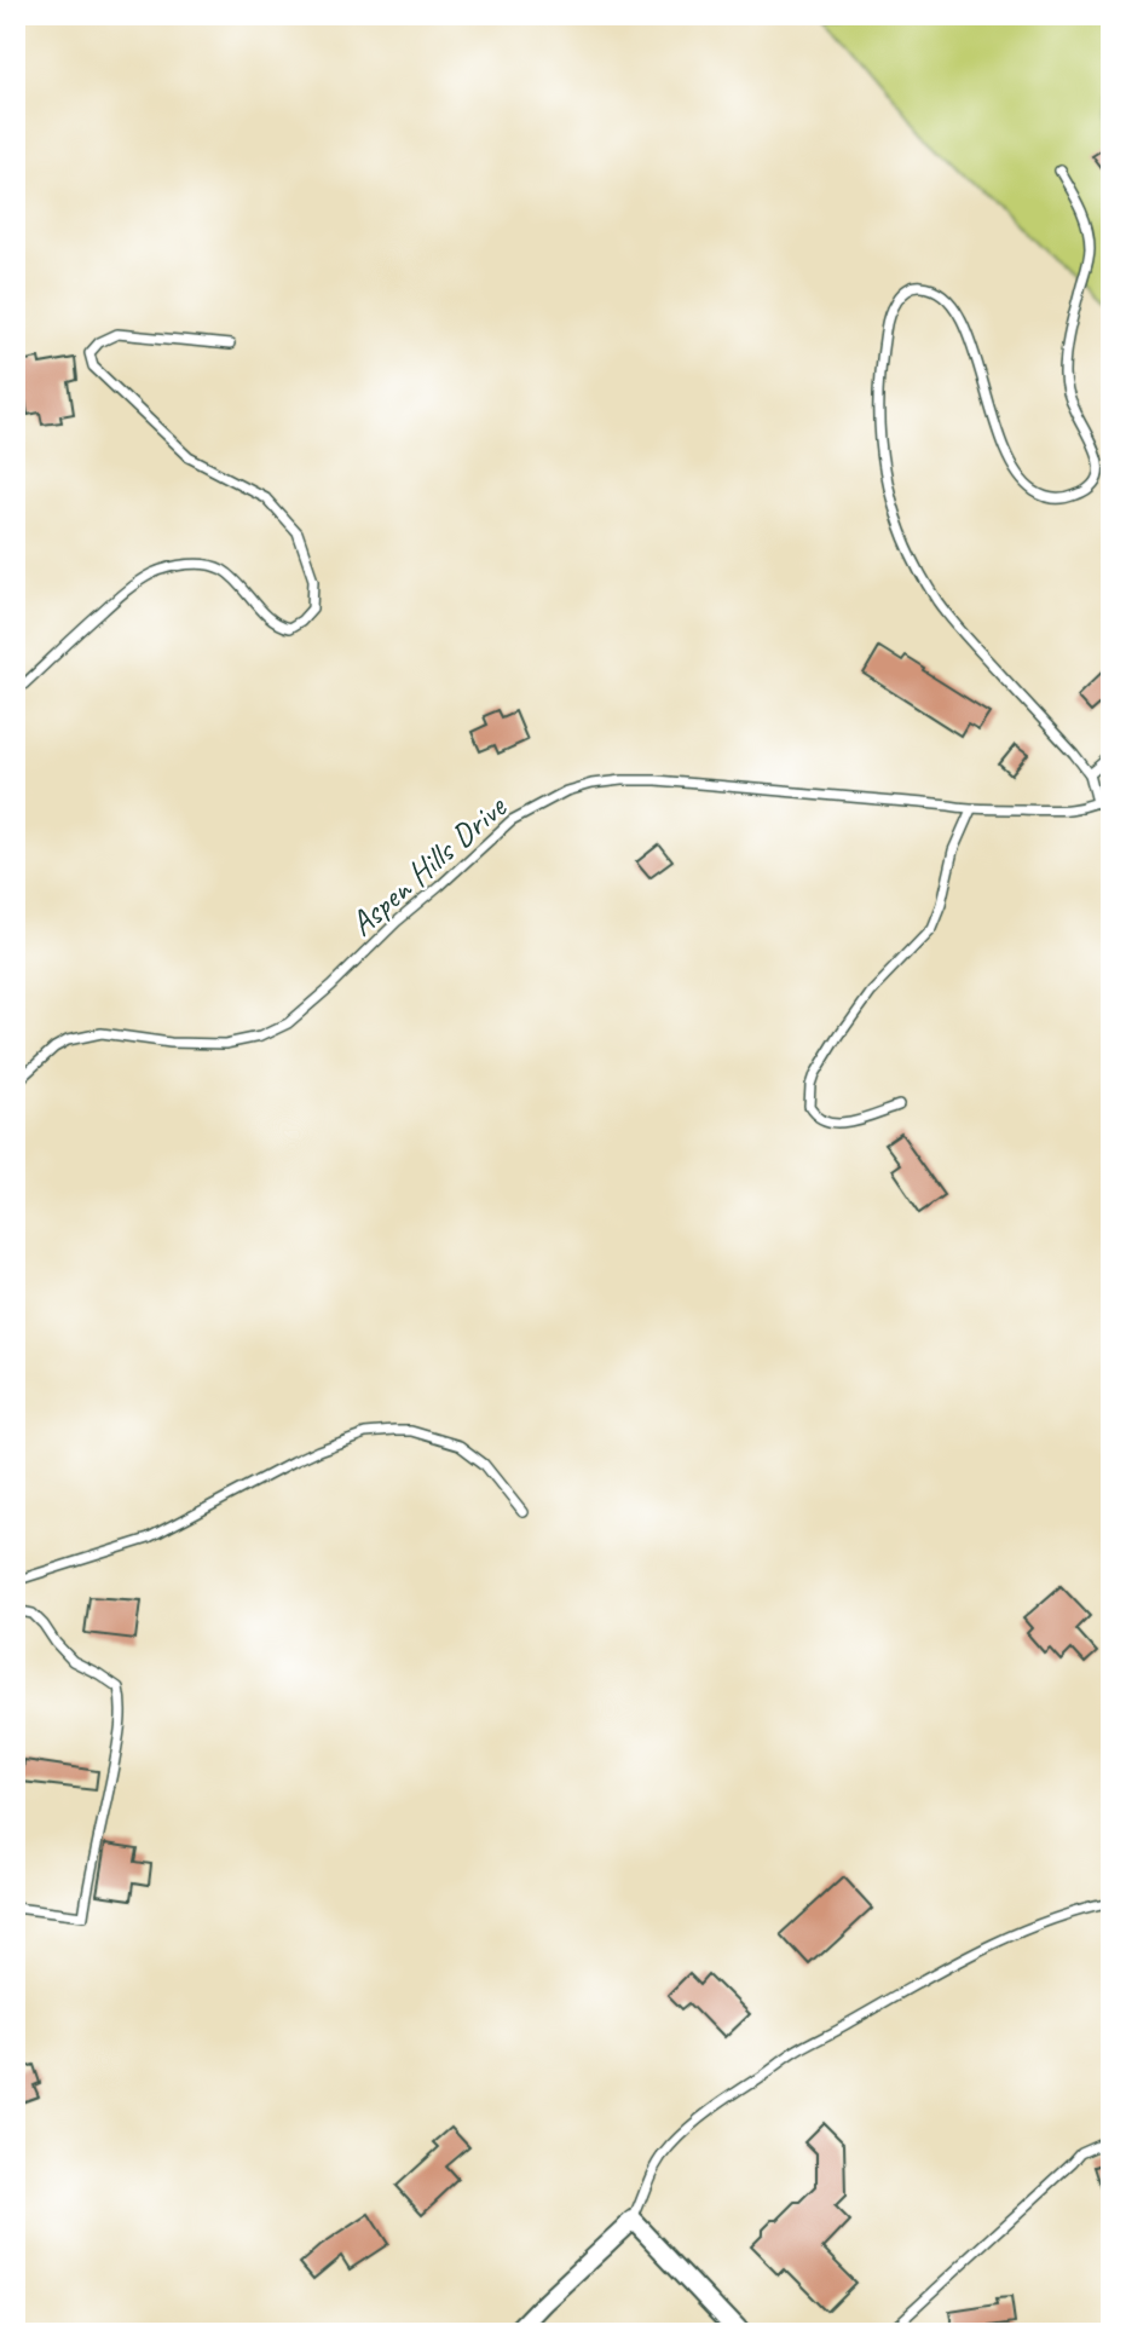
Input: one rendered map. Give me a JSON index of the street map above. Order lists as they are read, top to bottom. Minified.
{"streets":{"lane":["Aspen Hills Drive"]}}
